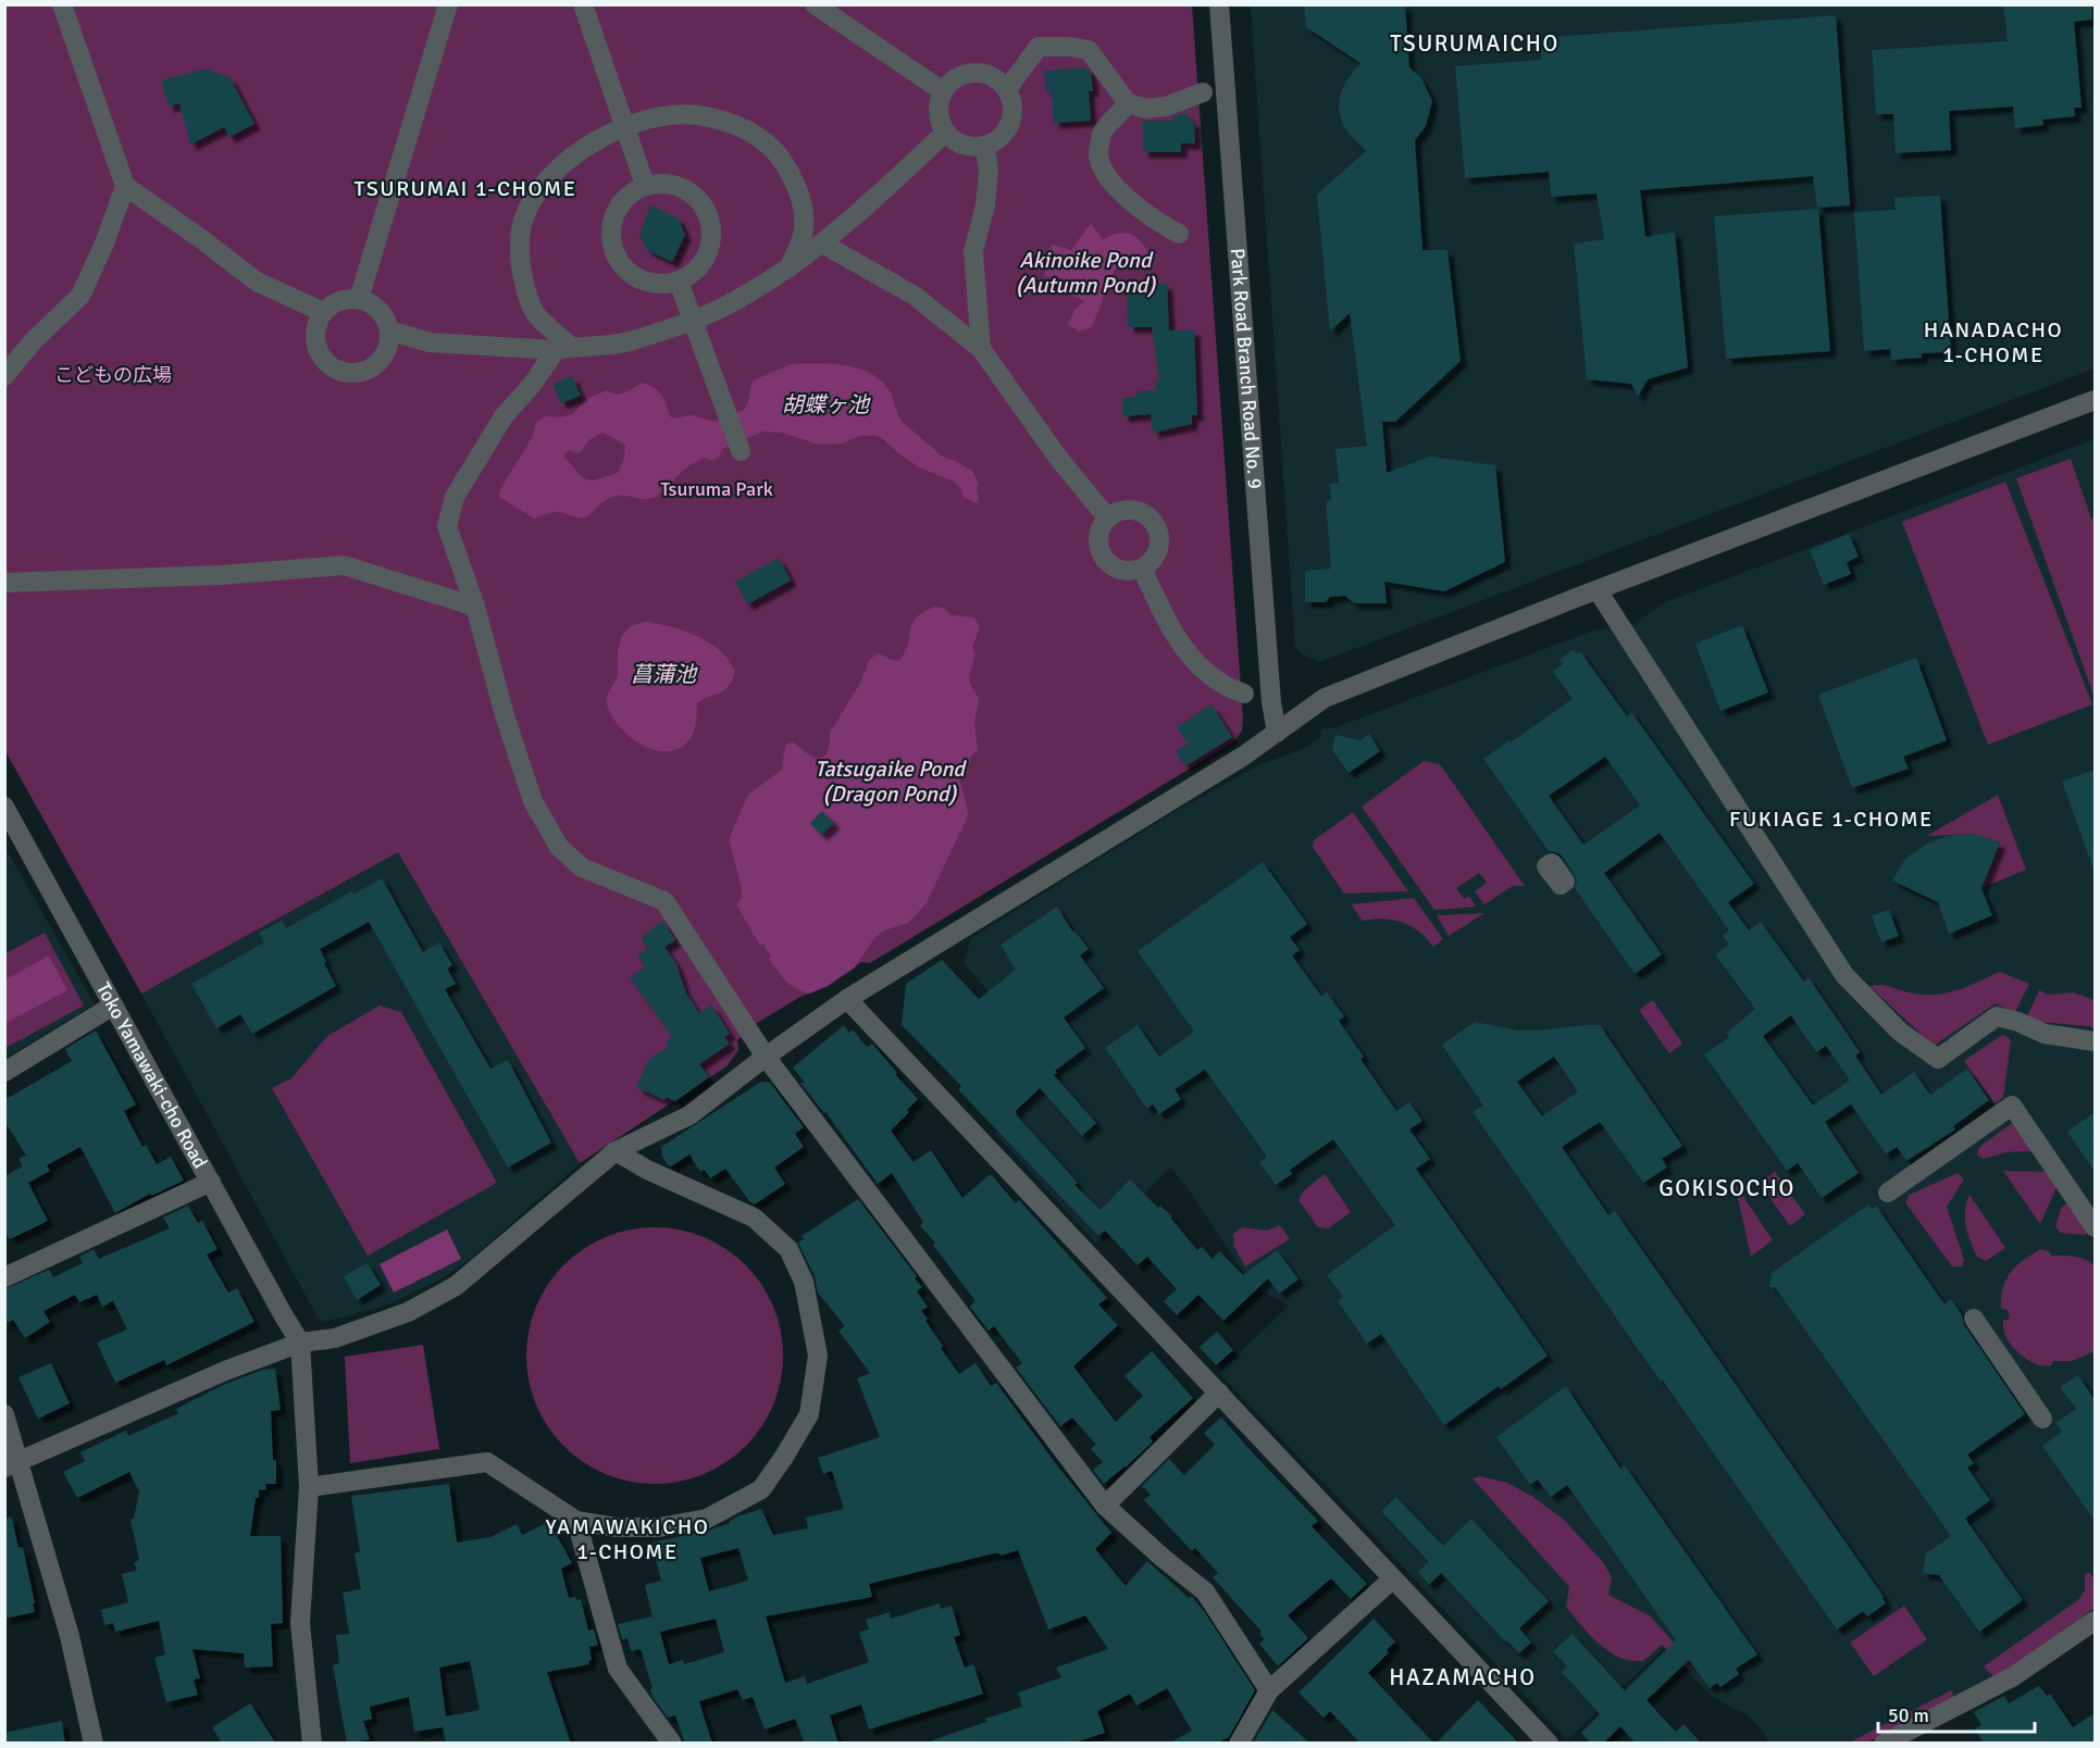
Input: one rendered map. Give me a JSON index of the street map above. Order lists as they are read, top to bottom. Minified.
{"streets":{"street":["Park Road Branch Road No. 9","Toko Yamawaki-cho Road"]},"districts":["TSURUMAICHO","TSURUMAI 1-CHOME","HANADACHO 1-CHOME","FUKIAGE 1-CHOME","GOKISOCHO","YAMAWAKICHO 1-CHOME","HAZAMACHO"],"water":["Akinoike Pond (Autumn Pond)","胡蝶ヶ池","菖蒲池","Tatsugaike Pond (Dragon Pond)"],"parks":["こどもの広場","Tsuruma Park"],"scale_bar":"50 m"}
